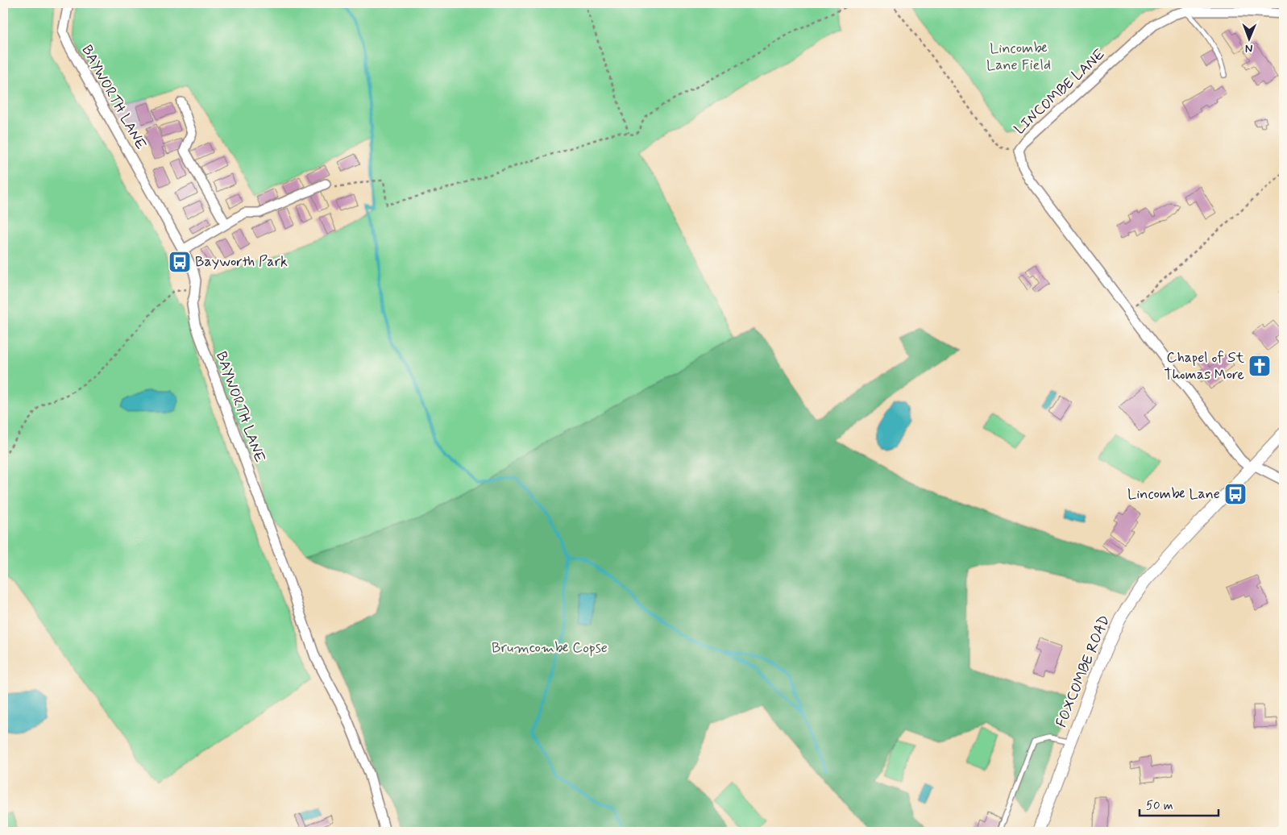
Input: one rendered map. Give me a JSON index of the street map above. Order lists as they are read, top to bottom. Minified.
{"streets":{"street":["LINCOMBE LANE","BAYWORTH LANE","FOXCOMBE ROAD"]},"crossings":[["LINCOMBE LANE","FOXCOMBE ROAD"]],"parks":["Lincombe Lane Field","Brumcombe Copse"],"places":{"bus stop":["Bayworth Park","Lincombe Lane"],"church":["Chapel of St Thomas More"]},"scale_bar":"50 m","north":"bottom"}
